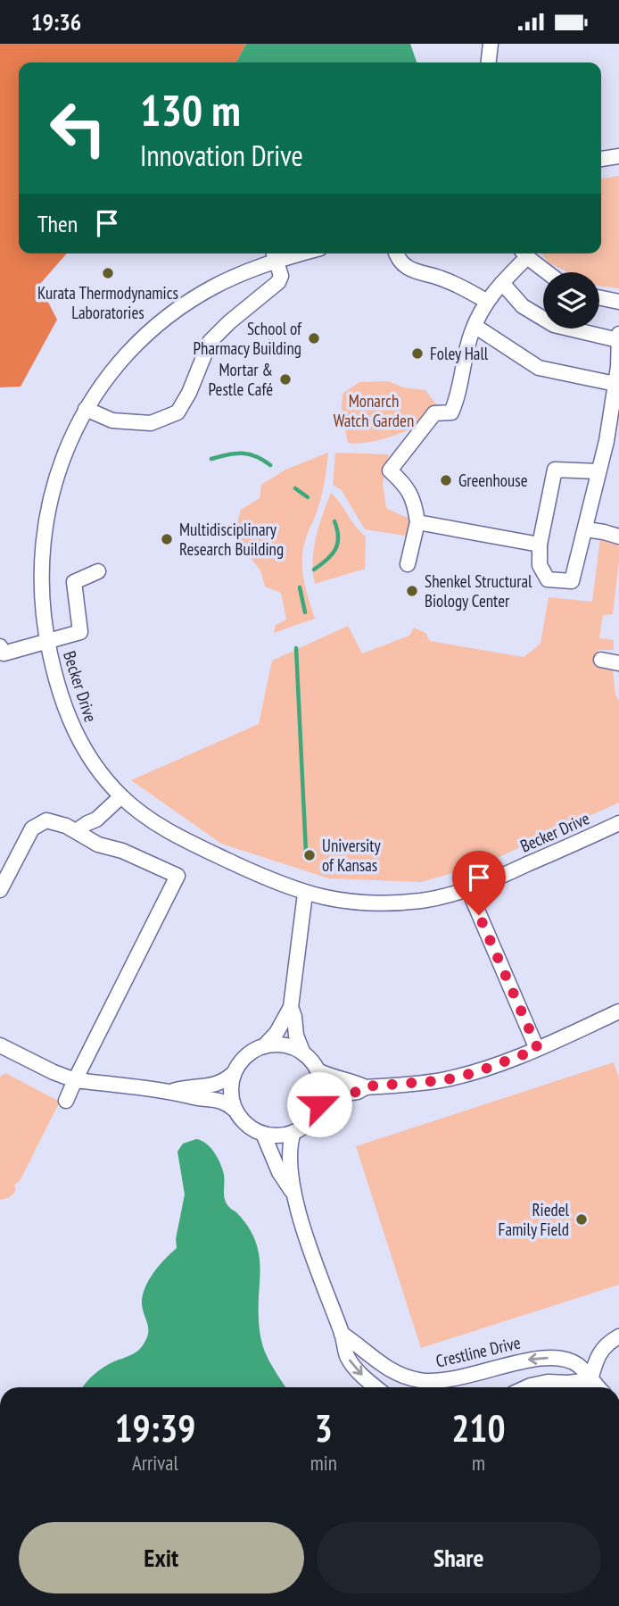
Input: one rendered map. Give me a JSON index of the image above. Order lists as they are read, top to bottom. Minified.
{"streets":{"street":["Becker Drive","Crestline Drive"]},"one_way":["Crestline Drive"],"parks":["Monarch Watch Garden"],"places":["Kurata Thermodynamics Laboratories","School of Pharmacy Building","Foley Hall","Mortar & Pestle Café","Greenhouse","Multidisciplinary Research Building","Shenkel Structural Biology Center","University of Kansas","Riedel Family Field"],"page":{"status":"19:36","turn":["130 m","Innovation Drive"],"then":"Then","eta":["19:39","Arrival","3","min","210","m"],"buttons":["Exit","Share"]}}
